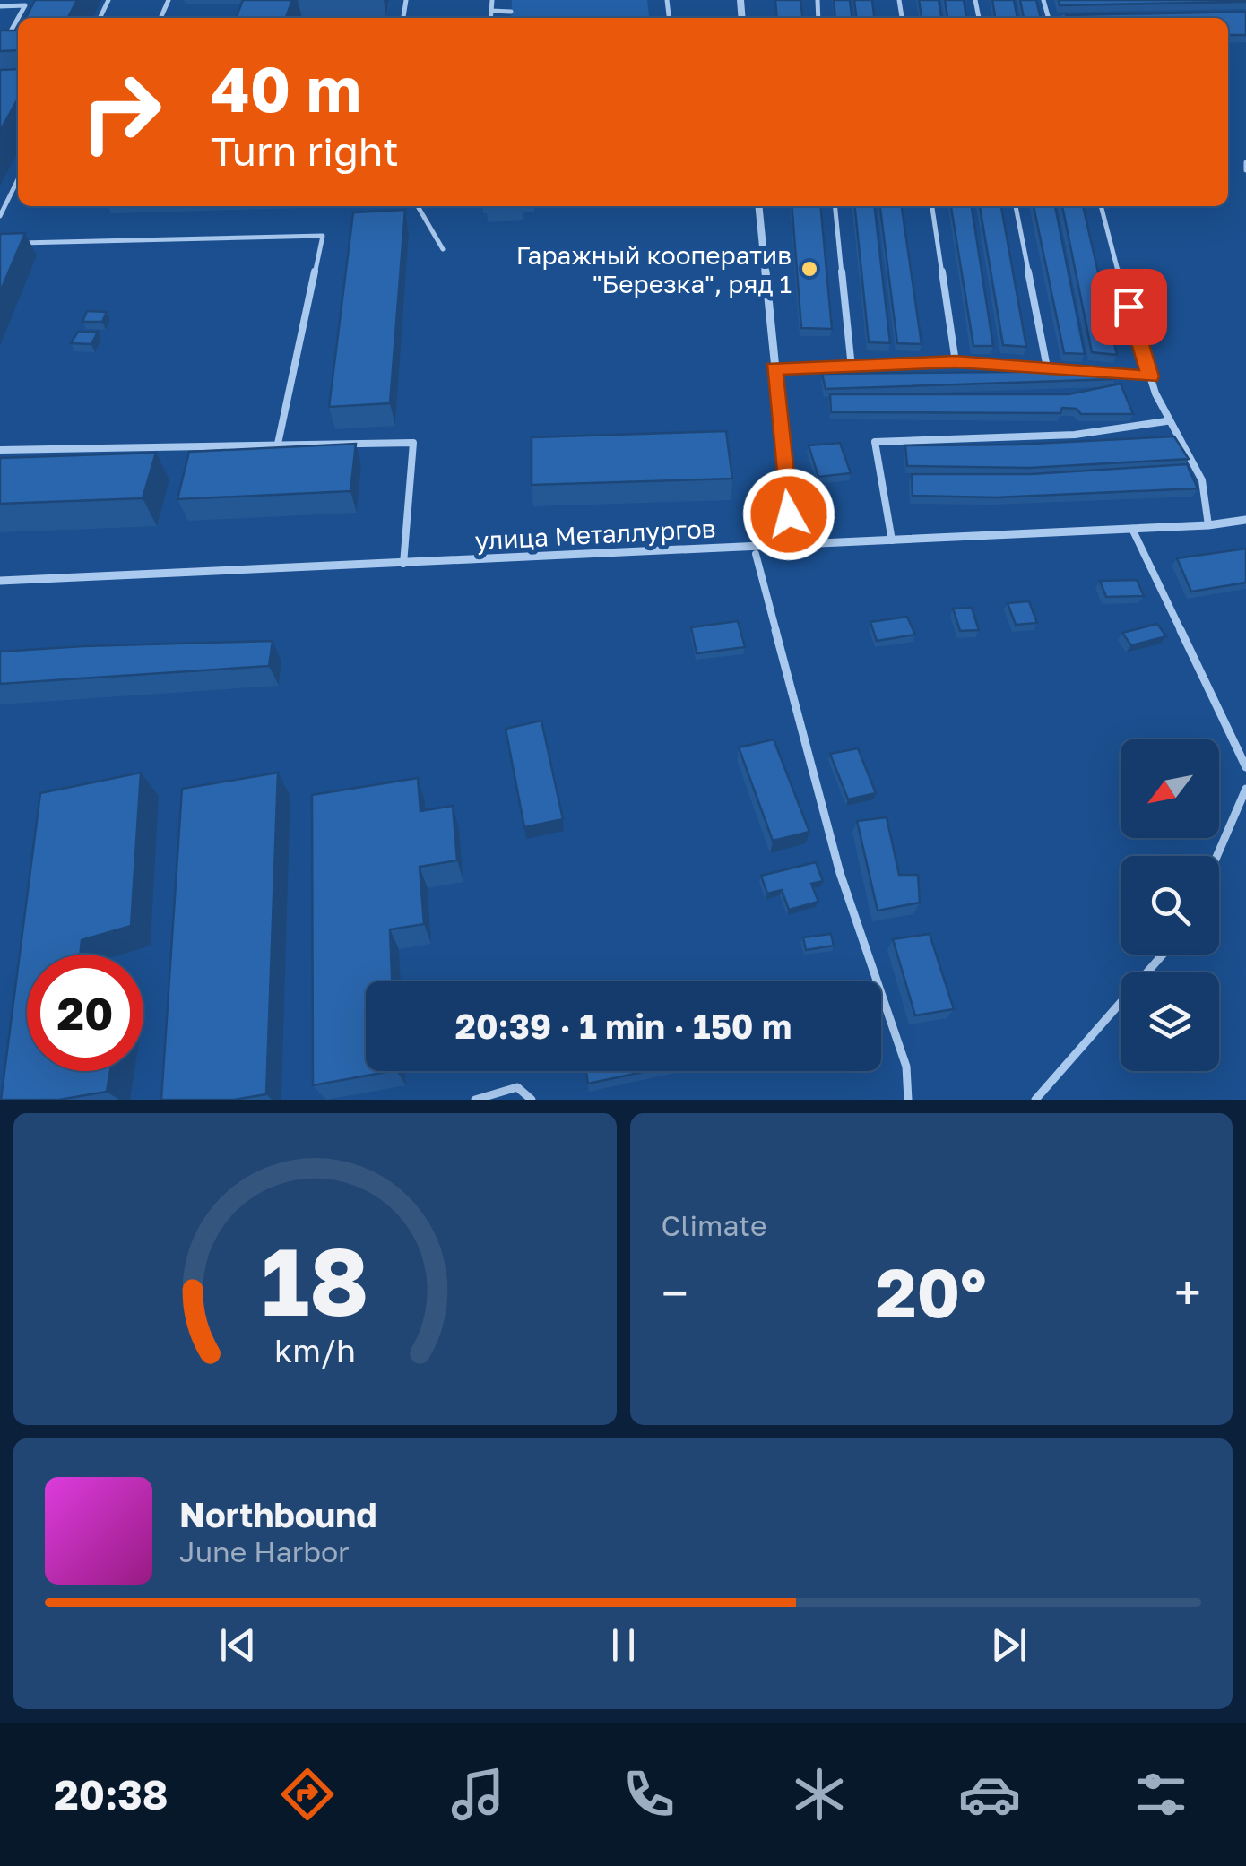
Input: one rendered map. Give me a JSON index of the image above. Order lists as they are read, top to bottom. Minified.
{"streets":{"street":["улица Металлургов"]},"places":["Гаражный кооператив \"Березка\", ряд 1"],"north":"bottom left","page":{"turn":["40 m","Turn right"],"limit":"20","trip":"20:39 · 1 min · 150 m","tile":"Climate","heat":["−","20°","+"],"song":["Northbound","June Harbor"],"tabs":"20:38","gauge":["18","km/h"]}}
